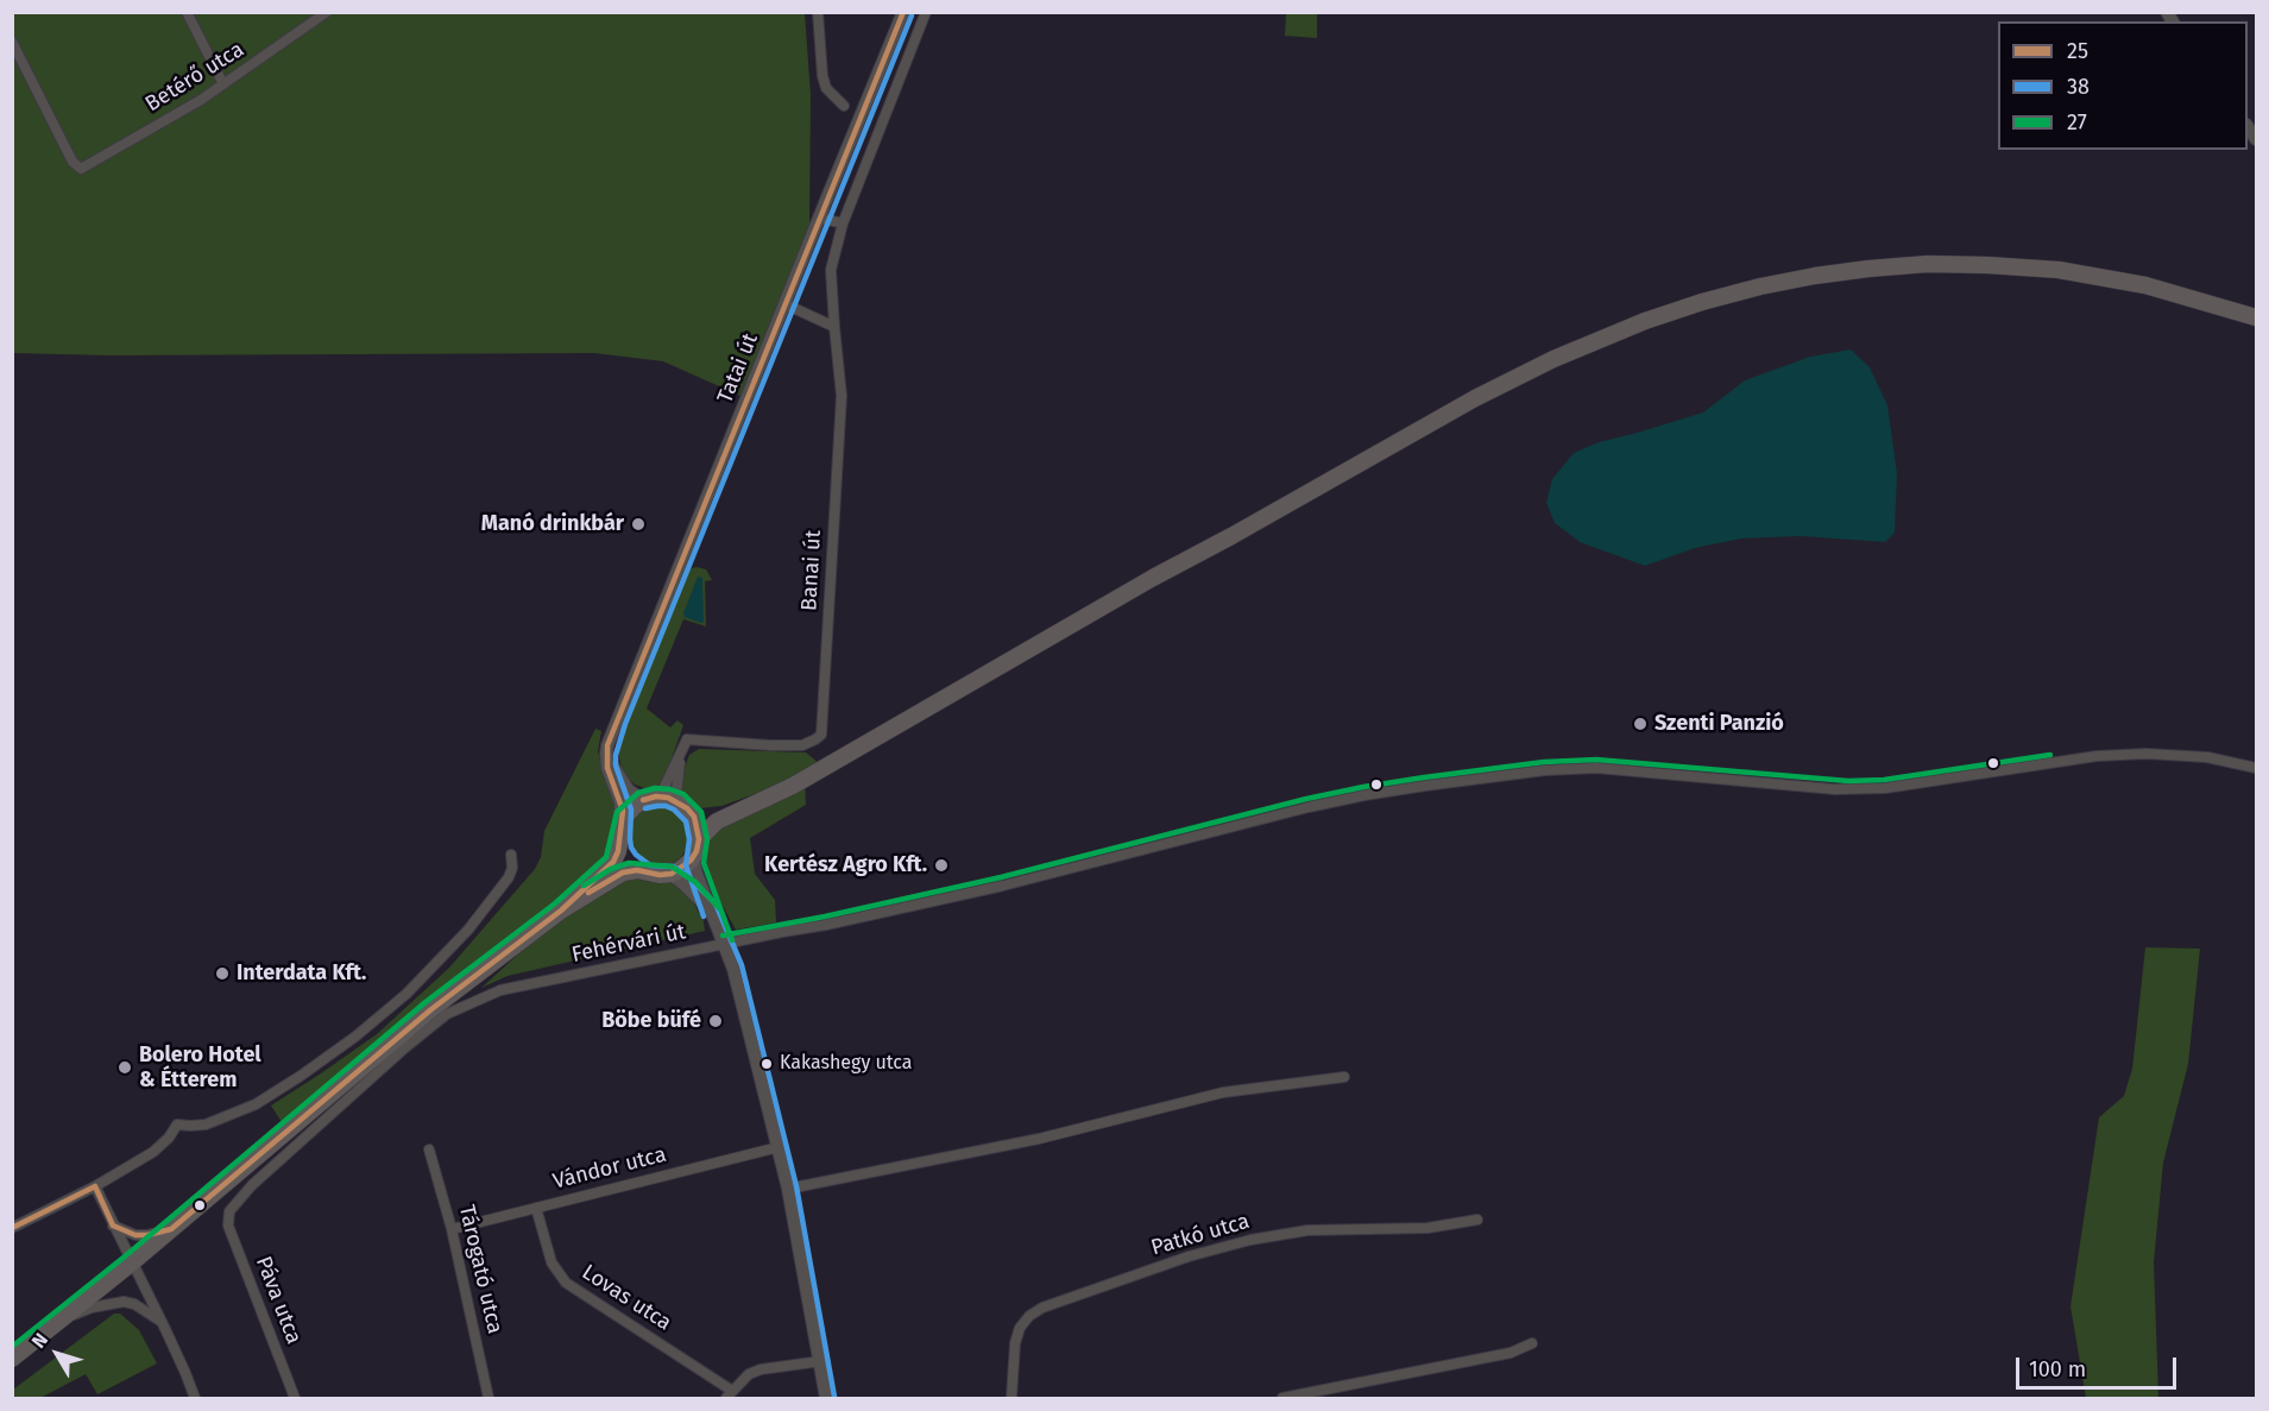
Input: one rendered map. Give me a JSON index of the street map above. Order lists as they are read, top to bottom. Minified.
{"streets":{"street":["Betérő utca","Tatai út","Banai út","Fehérvári út","Vándor utca","Patkó utca","Tárogató utca","Lovas utca","Páva utca"]},"crossings":[["Fehérvári út","Páva utca"],["Vándor utca","Tárogató utca"],["Vándor utca","Lovas utca"]],"places":["Manó drinkbár","Szenti Panzió","Kertész Agro Kft.","Interdata Kft.","Böbe büfé","Kakashegy utca","Bolero Hotel & Étterem"],"lines":["transit line 25","transit line 38","transit line 27"],"legend":["25","38","27"],"scale_bar":"100 m","north":"top left"}
